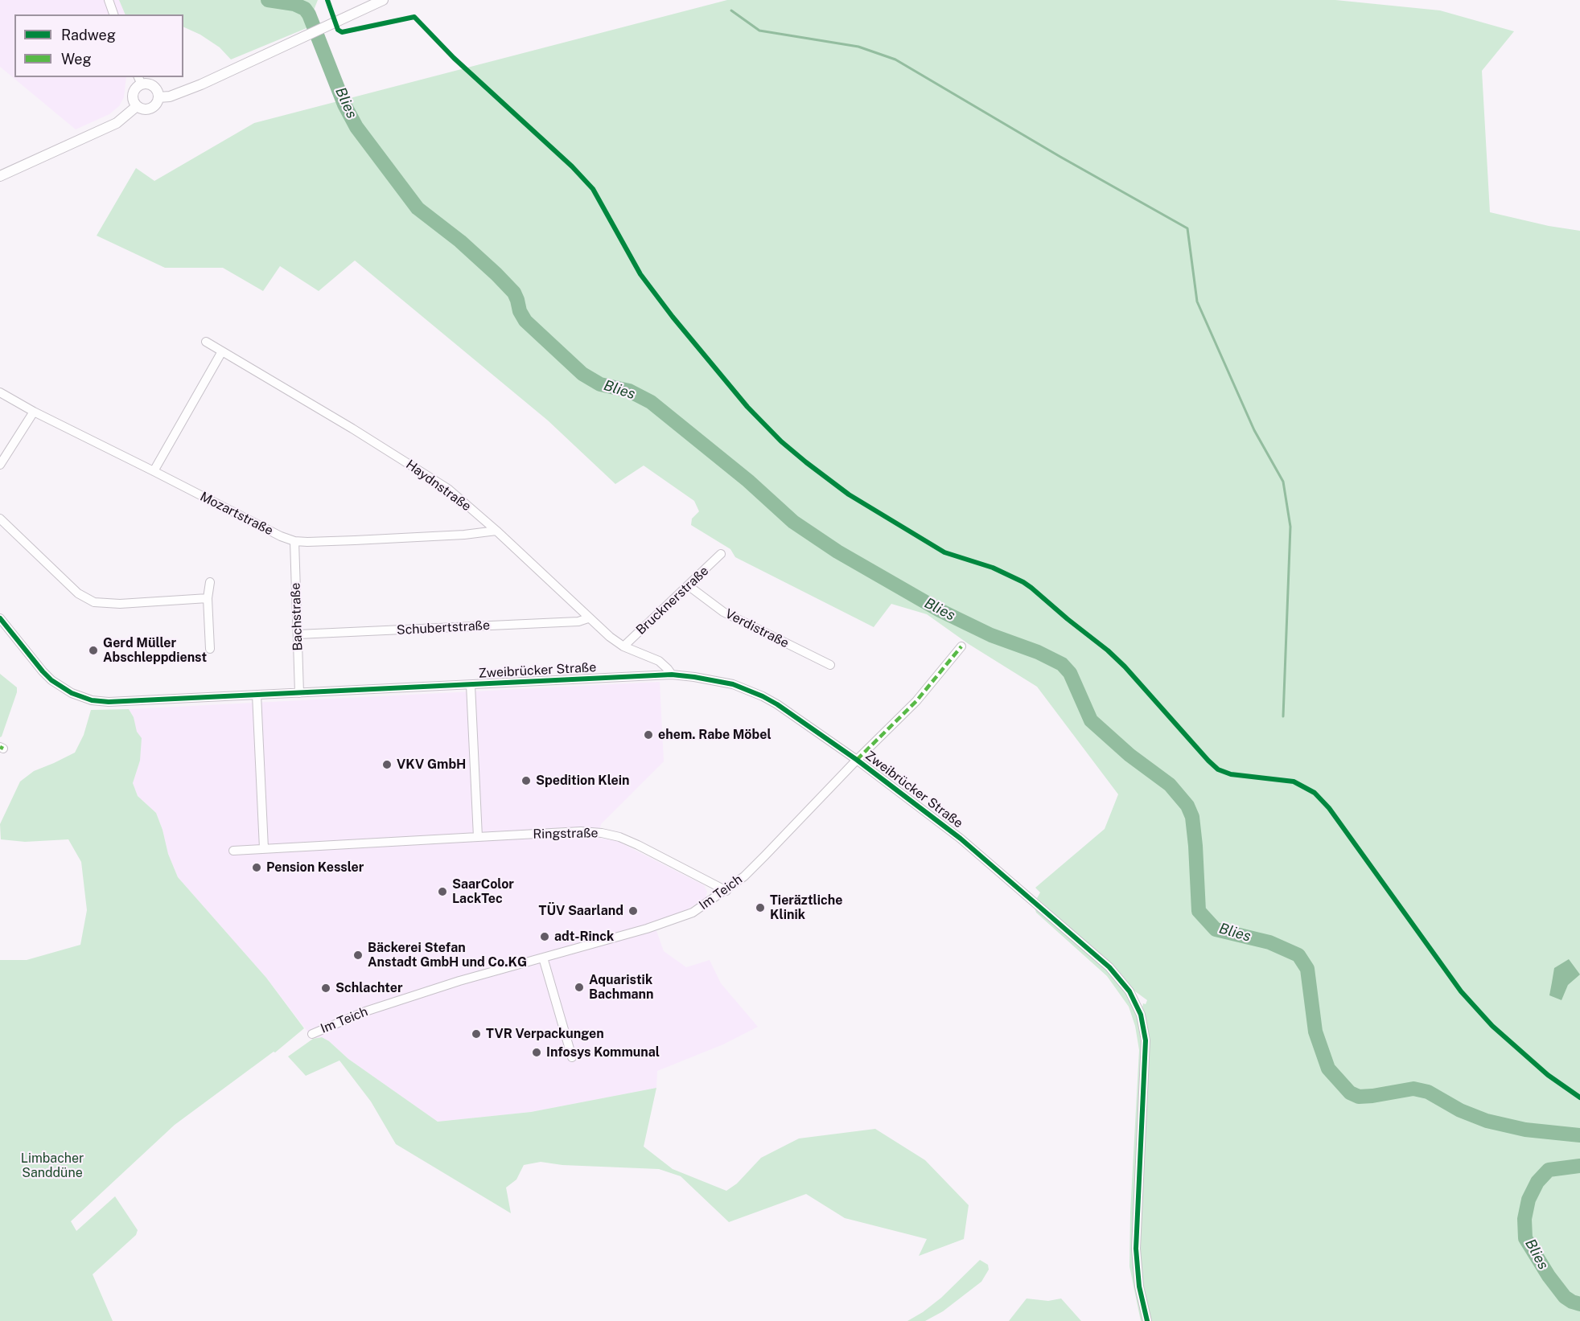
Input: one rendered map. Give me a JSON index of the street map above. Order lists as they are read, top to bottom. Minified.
{"streets":{"street":["Haydnstraße","Mozartstraße","Brucknerstraße","Bachstraße","Schubertstraße","Verdistraße","Zweibrücker Straße","Ringstraße","Im Teich"]},"crossings":[["Haydnstraße","Mozartstraße"],["Haydnstraße","Brucknerstraße"],["Haydnstraße","Schubertstraße"],["Haydnstraße","Zweibrücker Straße"],["Mozartstraße","Bachstraße"],["Brucknerstraße","Verdistraße"],["Bachstraße","Schubertstraße"],["Bachstraße","Zweibrücker Straße"],["Zweibrücker Straße","Im Teich"],["Ringstraße","Im Teich"]],"water":["Blies"],"parks":["Limbacher Sanddüne"],"places":["Gerd Müller Abschleppdienst","ehem. Rabe Möbel","VKV GmbH","Spedition Klein","Pension Kessler","SaarColor LackTec","Tieräztliche Klinik","TÜV Saarland","adt-Rinck","Bäckerei Stefan Anstadt GmbH und Co.KG","Aquaristik Bachmann","Schlachter","TVR Verpackungen","Infosys Kommunal"],"legend":["Radweg","Weg"]}
